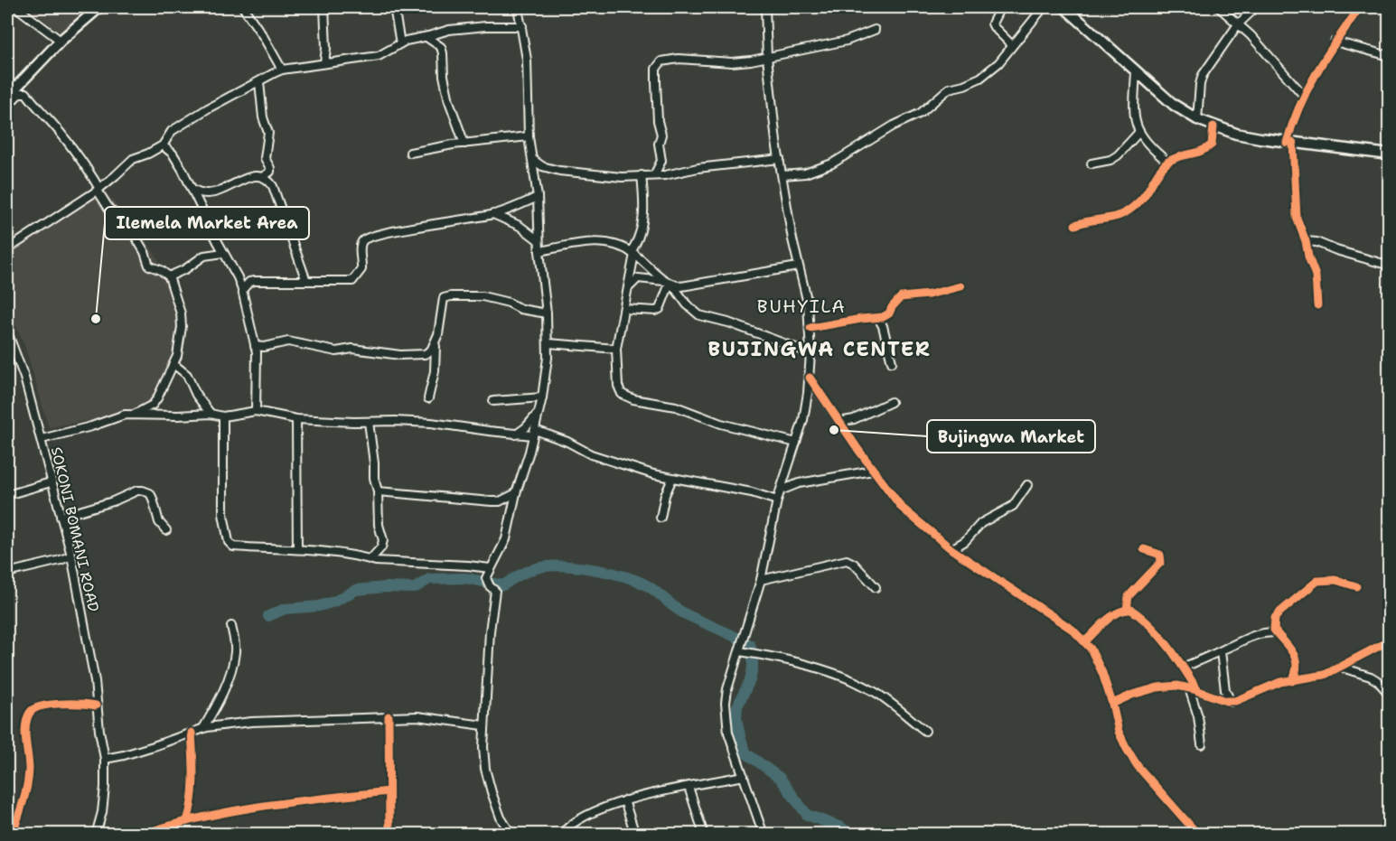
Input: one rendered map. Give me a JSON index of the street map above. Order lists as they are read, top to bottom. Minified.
{"streets":{"street":["SOKONI BOMANI ROAD"]},"districts":["BUHYILA","BUJINGWA CENTER"],"places":["Ilemela Market Area","Bujingwa Market"]}
